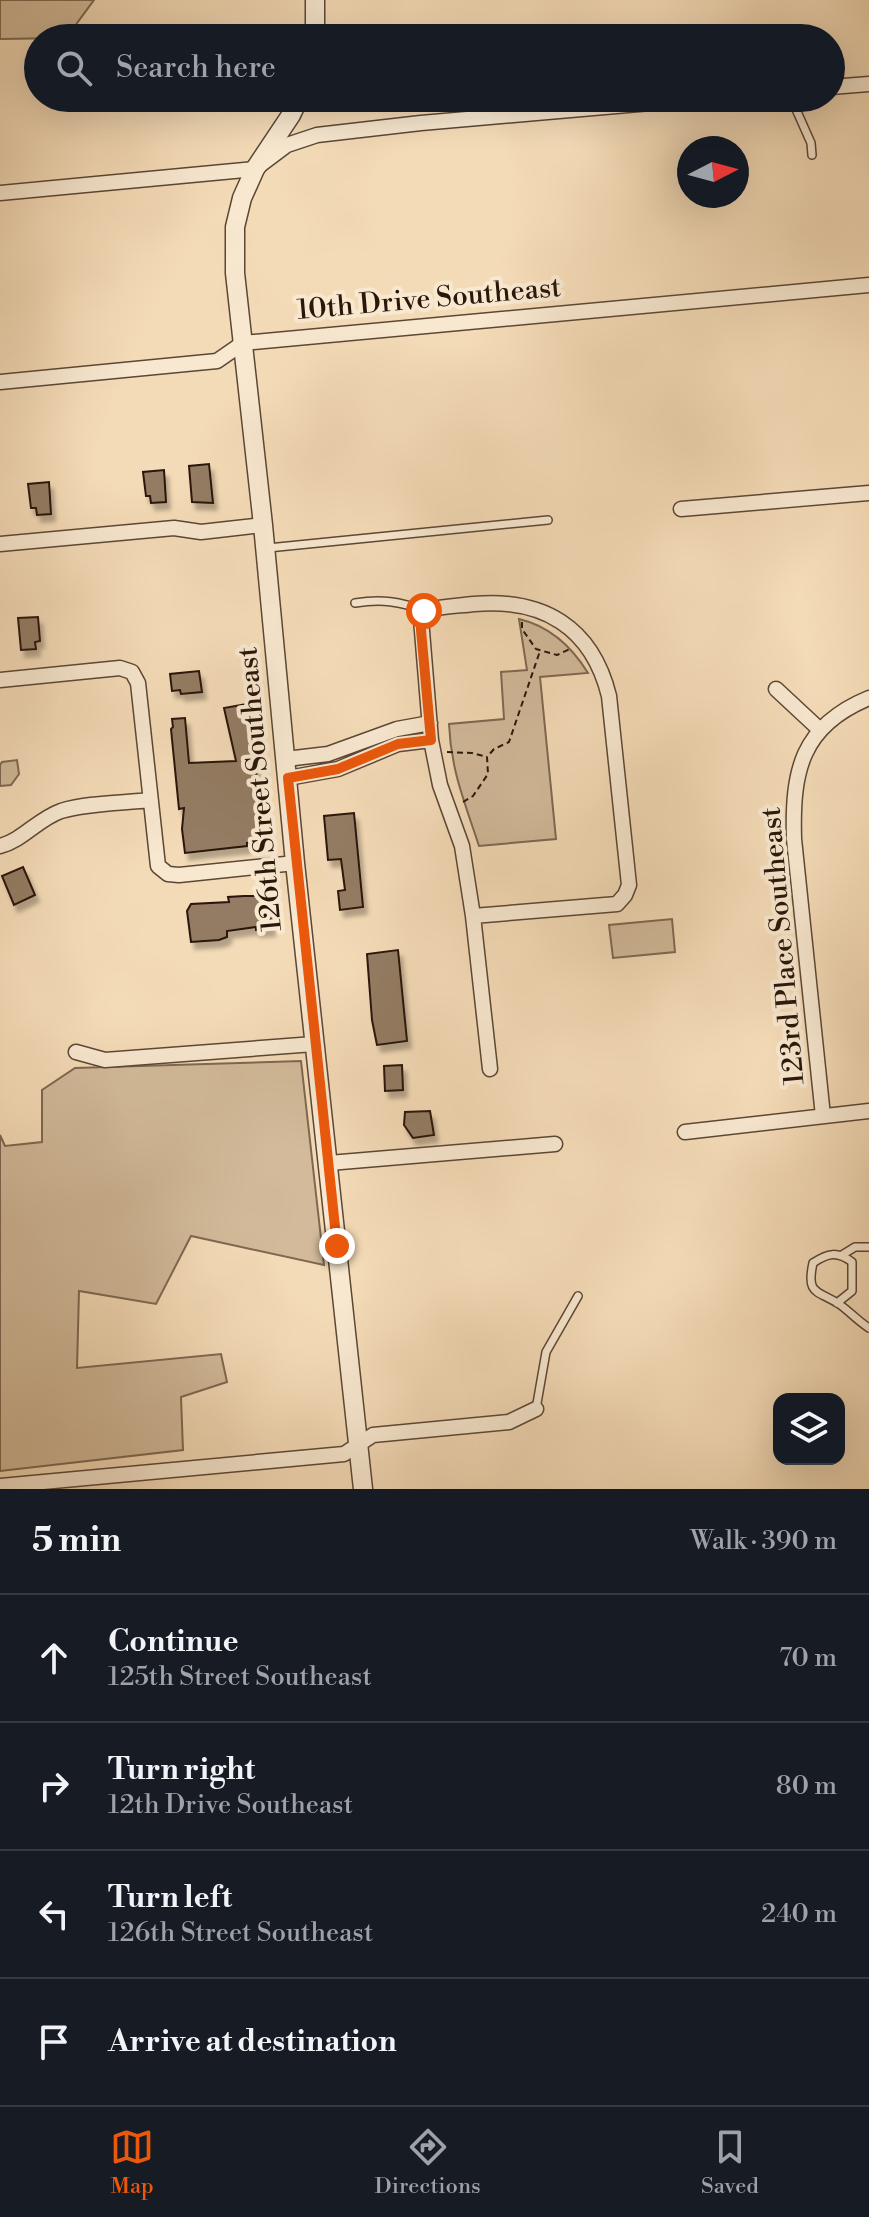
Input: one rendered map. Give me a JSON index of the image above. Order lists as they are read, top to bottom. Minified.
{"streets":{"street":["10th Drive Southeast","126th Street Southeast","123rd Place Southeast"]},"crossings":[["10th Drive Southeast","126th Street Southeast"]],"north":"right","page":{"search":"Search here","heading":["5 min","Walk · 390 m"],"list":[["Continue","125th Street Southeast","70 m"],["Turn right","12th Drive Southeast","80 m"],["Turn left","126th Street Southeast","240 m"],"Arrive at destination"],"nav":["Map","Directions","Saved"]}}
